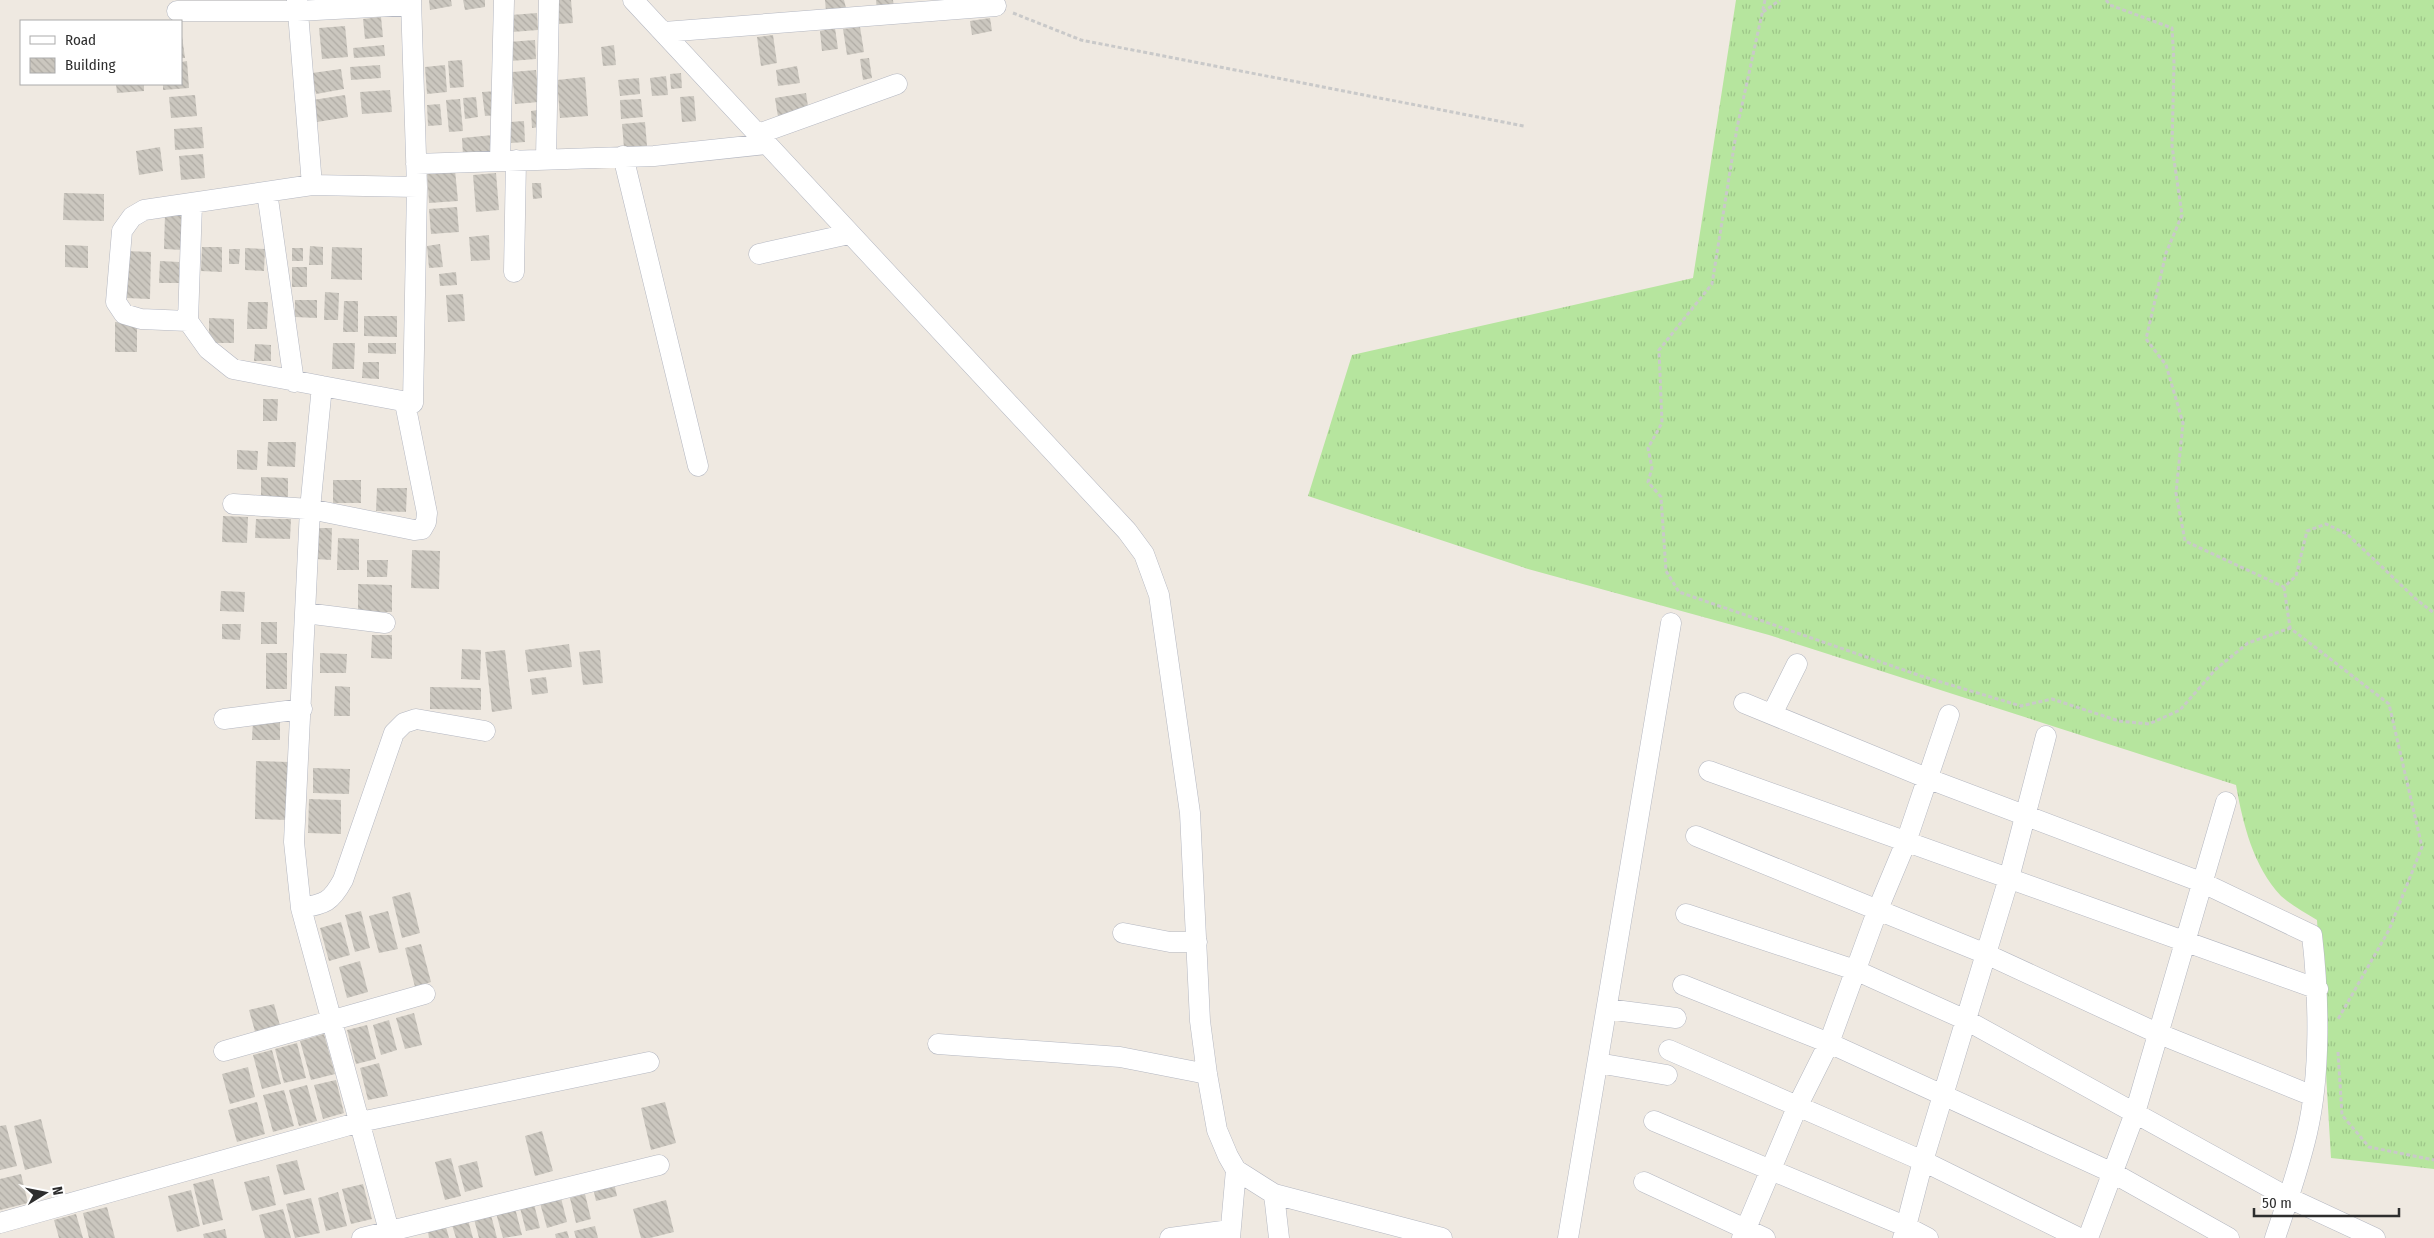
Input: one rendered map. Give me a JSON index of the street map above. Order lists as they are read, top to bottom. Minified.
{"legend":["Road","Building"],"scale_bar":"50 m","north":"right"}
